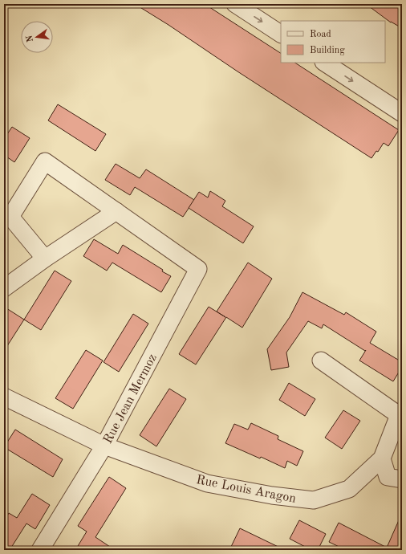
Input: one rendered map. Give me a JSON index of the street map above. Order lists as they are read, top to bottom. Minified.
{"streets":{"street":["Rue Jean Mermoz","Rue Louis Aragon"]},"crossings":[["Rue Jean Mermoz","Rue Louis Aragon"]],"legend":["Road","Building"],"north":"left"}
